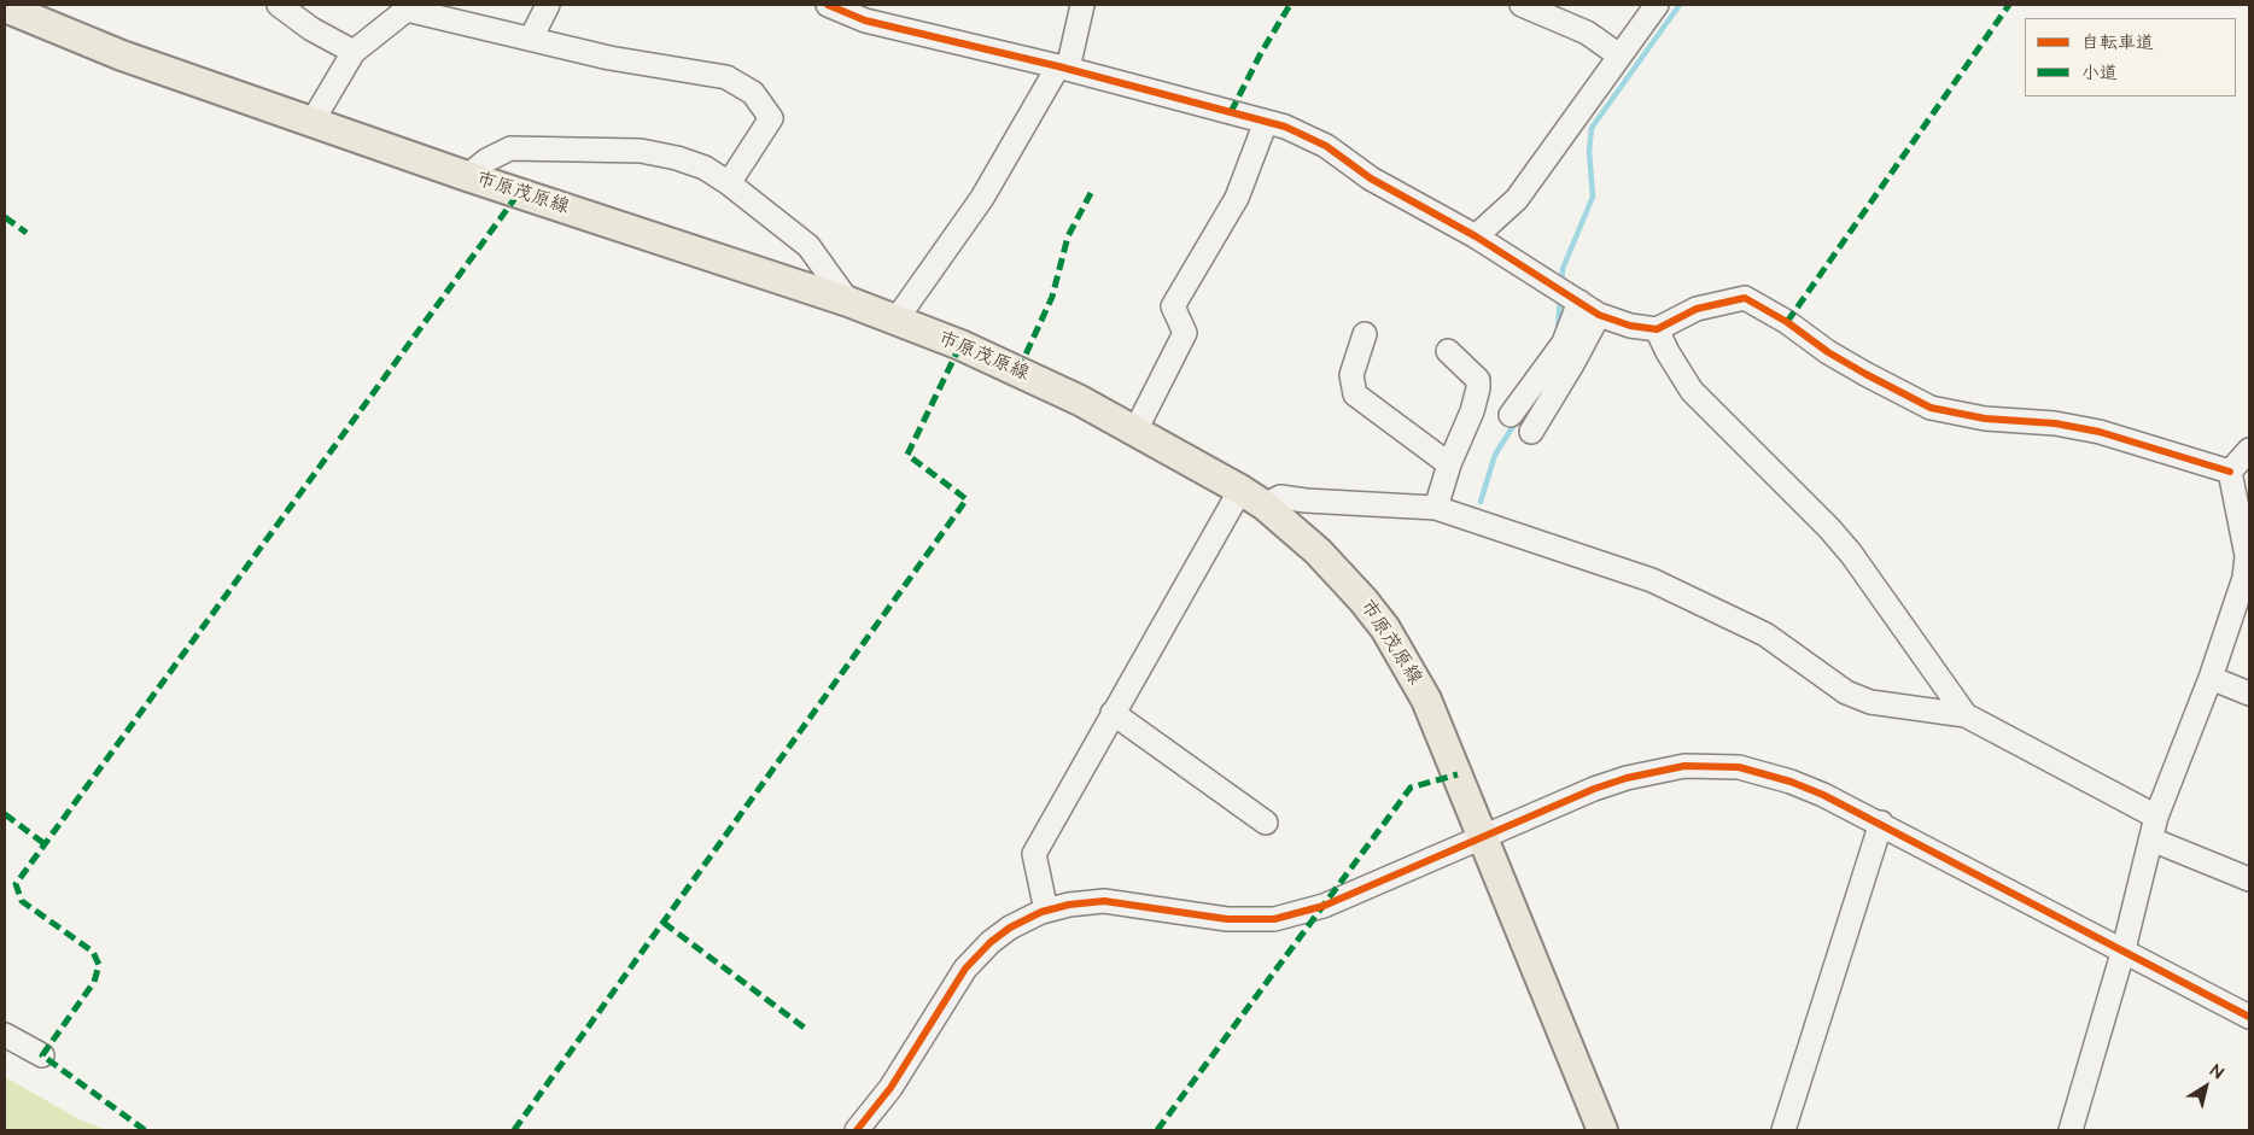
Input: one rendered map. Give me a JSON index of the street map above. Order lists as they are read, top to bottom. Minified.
{"streets":{"main road":["市原茂原線"]},"legend":["自転車道","小道"],"north":"top right"}
